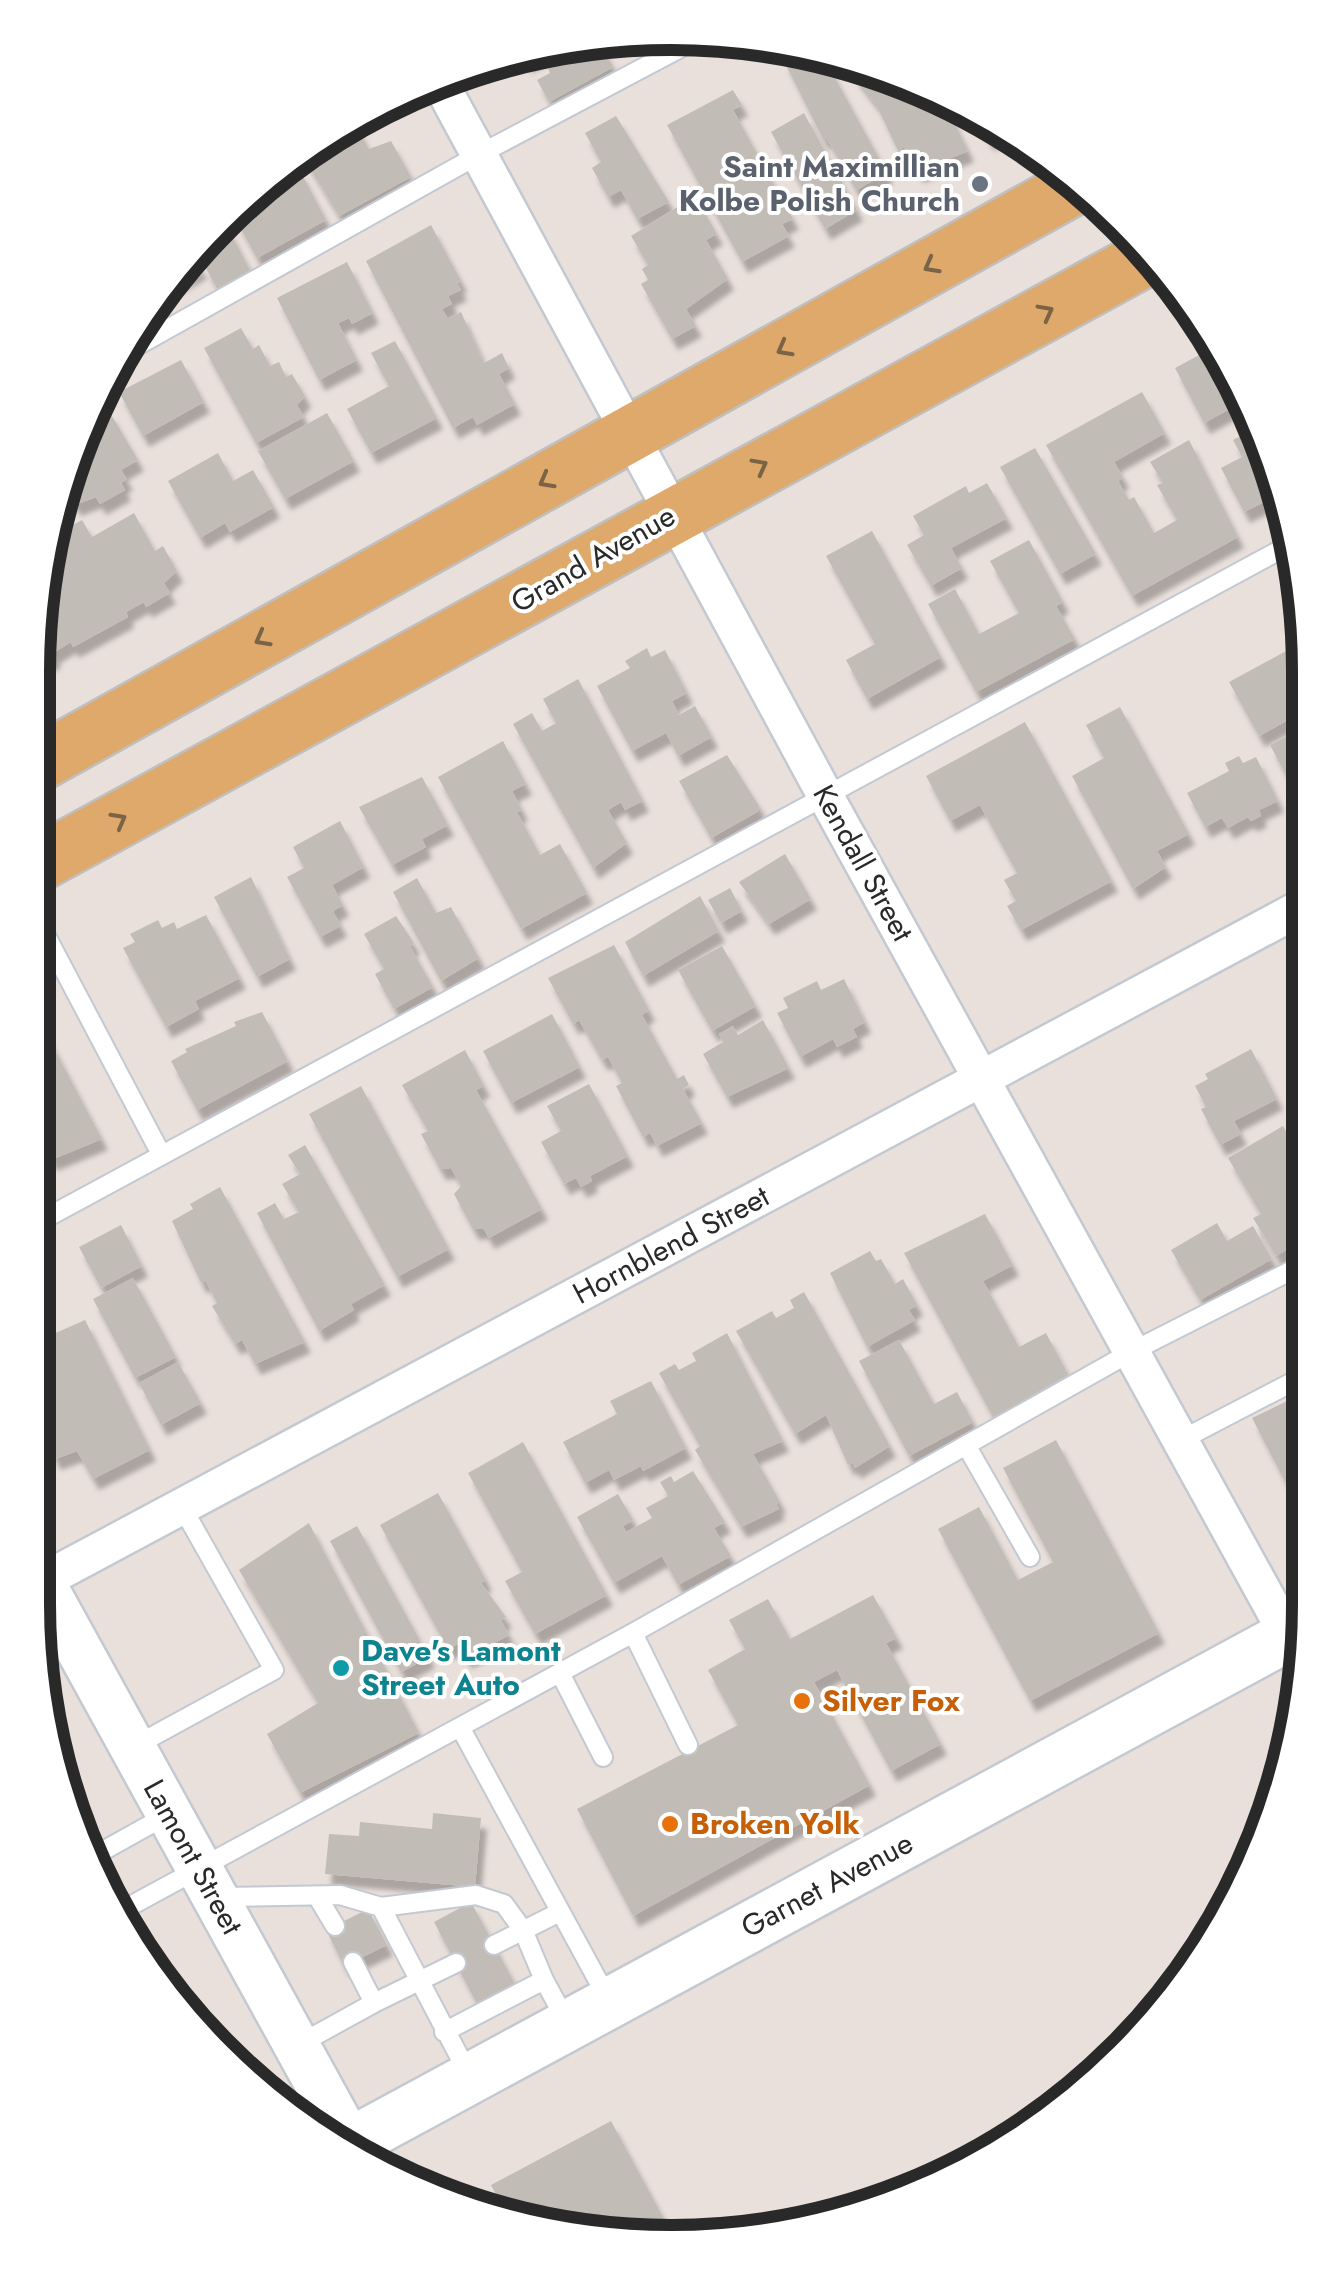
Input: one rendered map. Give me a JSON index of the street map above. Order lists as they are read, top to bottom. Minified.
{"streets":{"main road":["Grand Avenue","Garnet Avenue"],"street":["Kendall Street","Hornblend Street","Lamont Street"]},"crossings":[["Grand Avenue","Kendall Street"],["Kendall Street","Hornblend Street"]],"places":["Saint Maximillian Kolbe Polish Church","Dave's Lamont Street Auto","Silver Fox","Broken Yolk"]}
